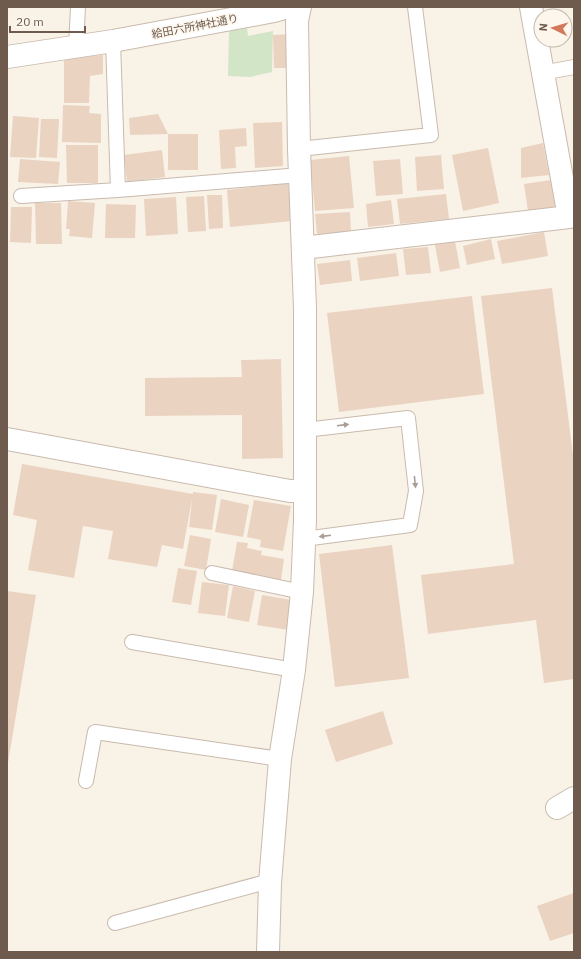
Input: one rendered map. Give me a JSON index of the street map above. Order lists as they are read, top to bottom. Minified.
{"streets":{"street":["給田六所神社通り"]},"scale_bar":"20 m","north":"left"}
